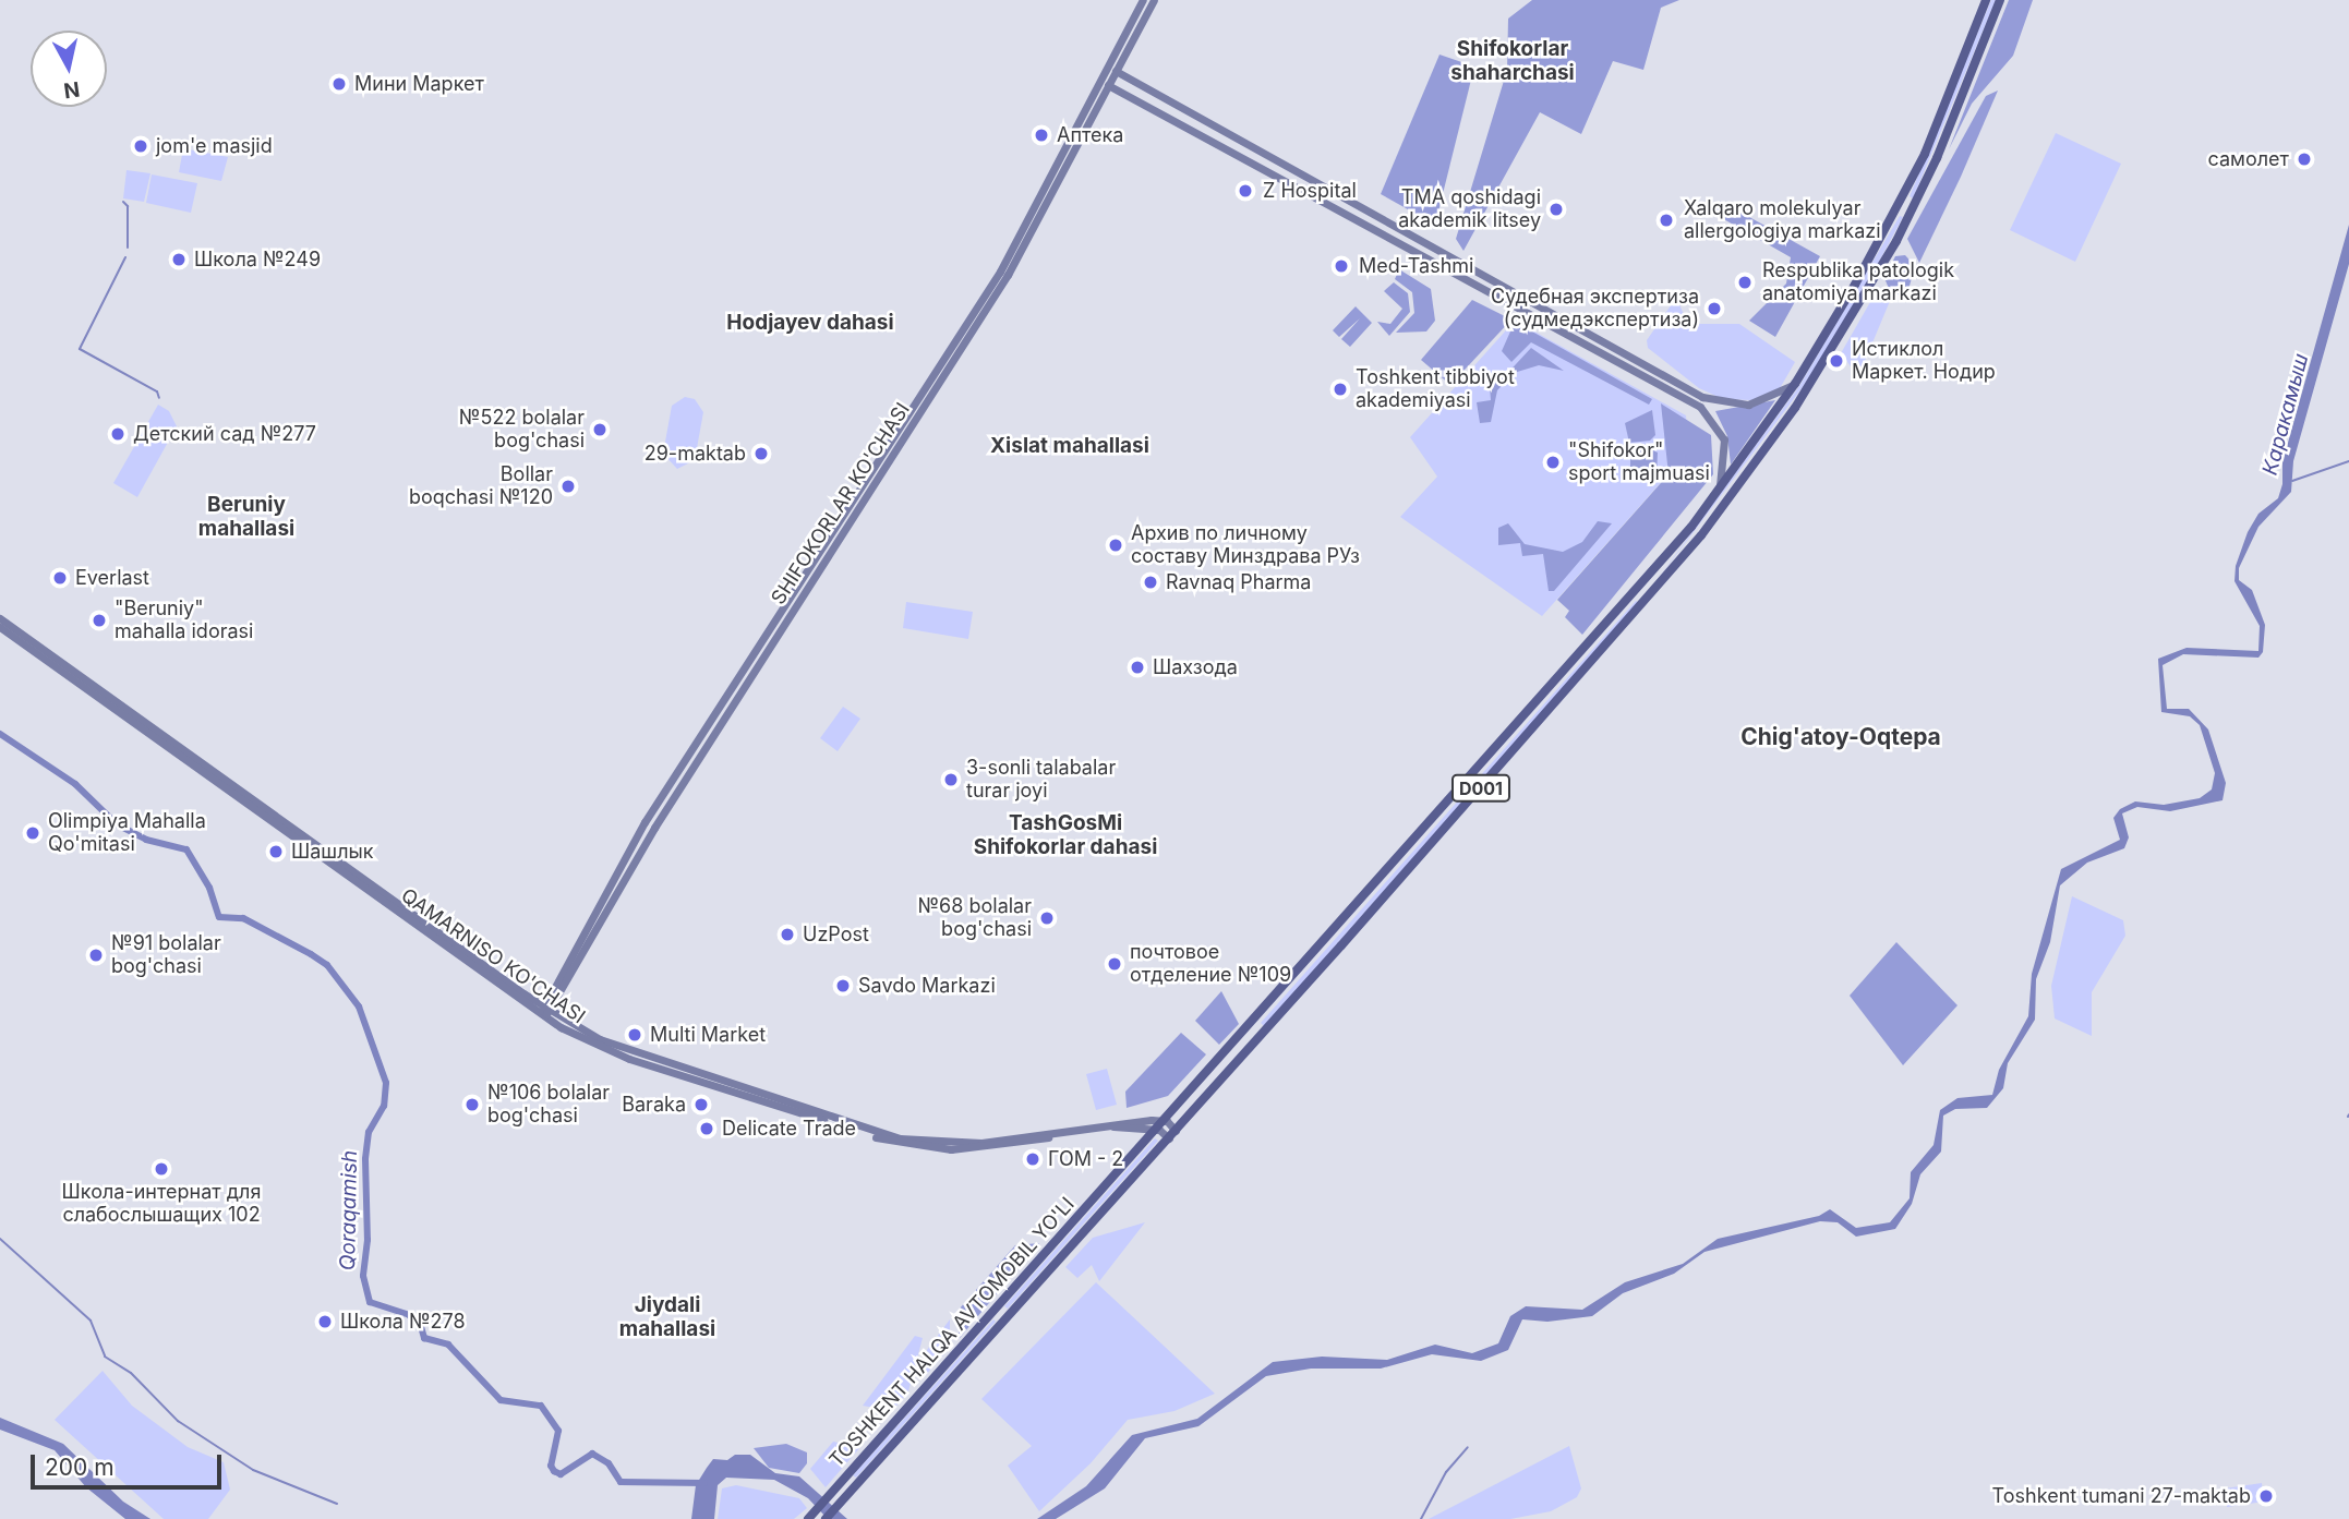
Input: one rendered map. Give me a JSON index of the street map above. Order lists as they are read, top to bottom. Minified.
{"streets":{"highway":["D001","TOSHKENT HALQA AVTOMOBIL YO'LI"],"main road":["SHIFOKORLAR KO'CHASI","QAMARNISO KO'CHASI"]},"crossings":[["SHIFOKORLAR KO'CHASI","QAMARNISO KO'CHASI"],["QAMARNISO KO'CHASI","TOSHKENT HALQA AVTOMOBIL YO'LI"]],"districts":["Shifokorlar shaharchasi","Hodjayev dahasi","Xislat mahallasi","Beruniy mahallasi","Chig'atoy-Oqtepa","TashGosMi Shifokorlar dahasi","Jiydali mahallasi"],"water":["Каракамыш","Qoraqamish"],"places":["Мини Маркет","Аптека","jom'e masjid","самолет","Z Hospital","TMA qoshidagi akademik litsey","Xalqaro molekulyar allergologiya markazi","Школа №249","Med-Tashmi","Respublika patologik anatomiya markazi","Судебная экспертиза (судмедэкспертиза)","Истиклол Маркет. Нодир","Toshkent tibbiyot akademiyasi","№522 bolalar bog'chasi","Детский сад №277","29-maktab","\"Shifokor\" sport majmuasi","Bollar boqchasi №120","Архив по личному составу Минздрава РУз","Everlast","Ravnaq Pharma","\"Beruniy\" mahalla idorasi","Шахзода","3-sonli talabalar turar joyi","Olimpiya Mahalla Qo'mitasi","Шашлык","№68 bolalar bog'chasi","UzPost","№91 bolalar bog'chasi","почтовое отделение №109","Savdo Markazi","Multi Market","№106 bolalar bog'chasi","Baraka","Delicate Trade","ГОМ - 2","Школа-интернат для слабослышащих 102","Школа №278","Toshkent tumani 27-maktab"],"scale_bar":"200 m","north":"bottom"}
